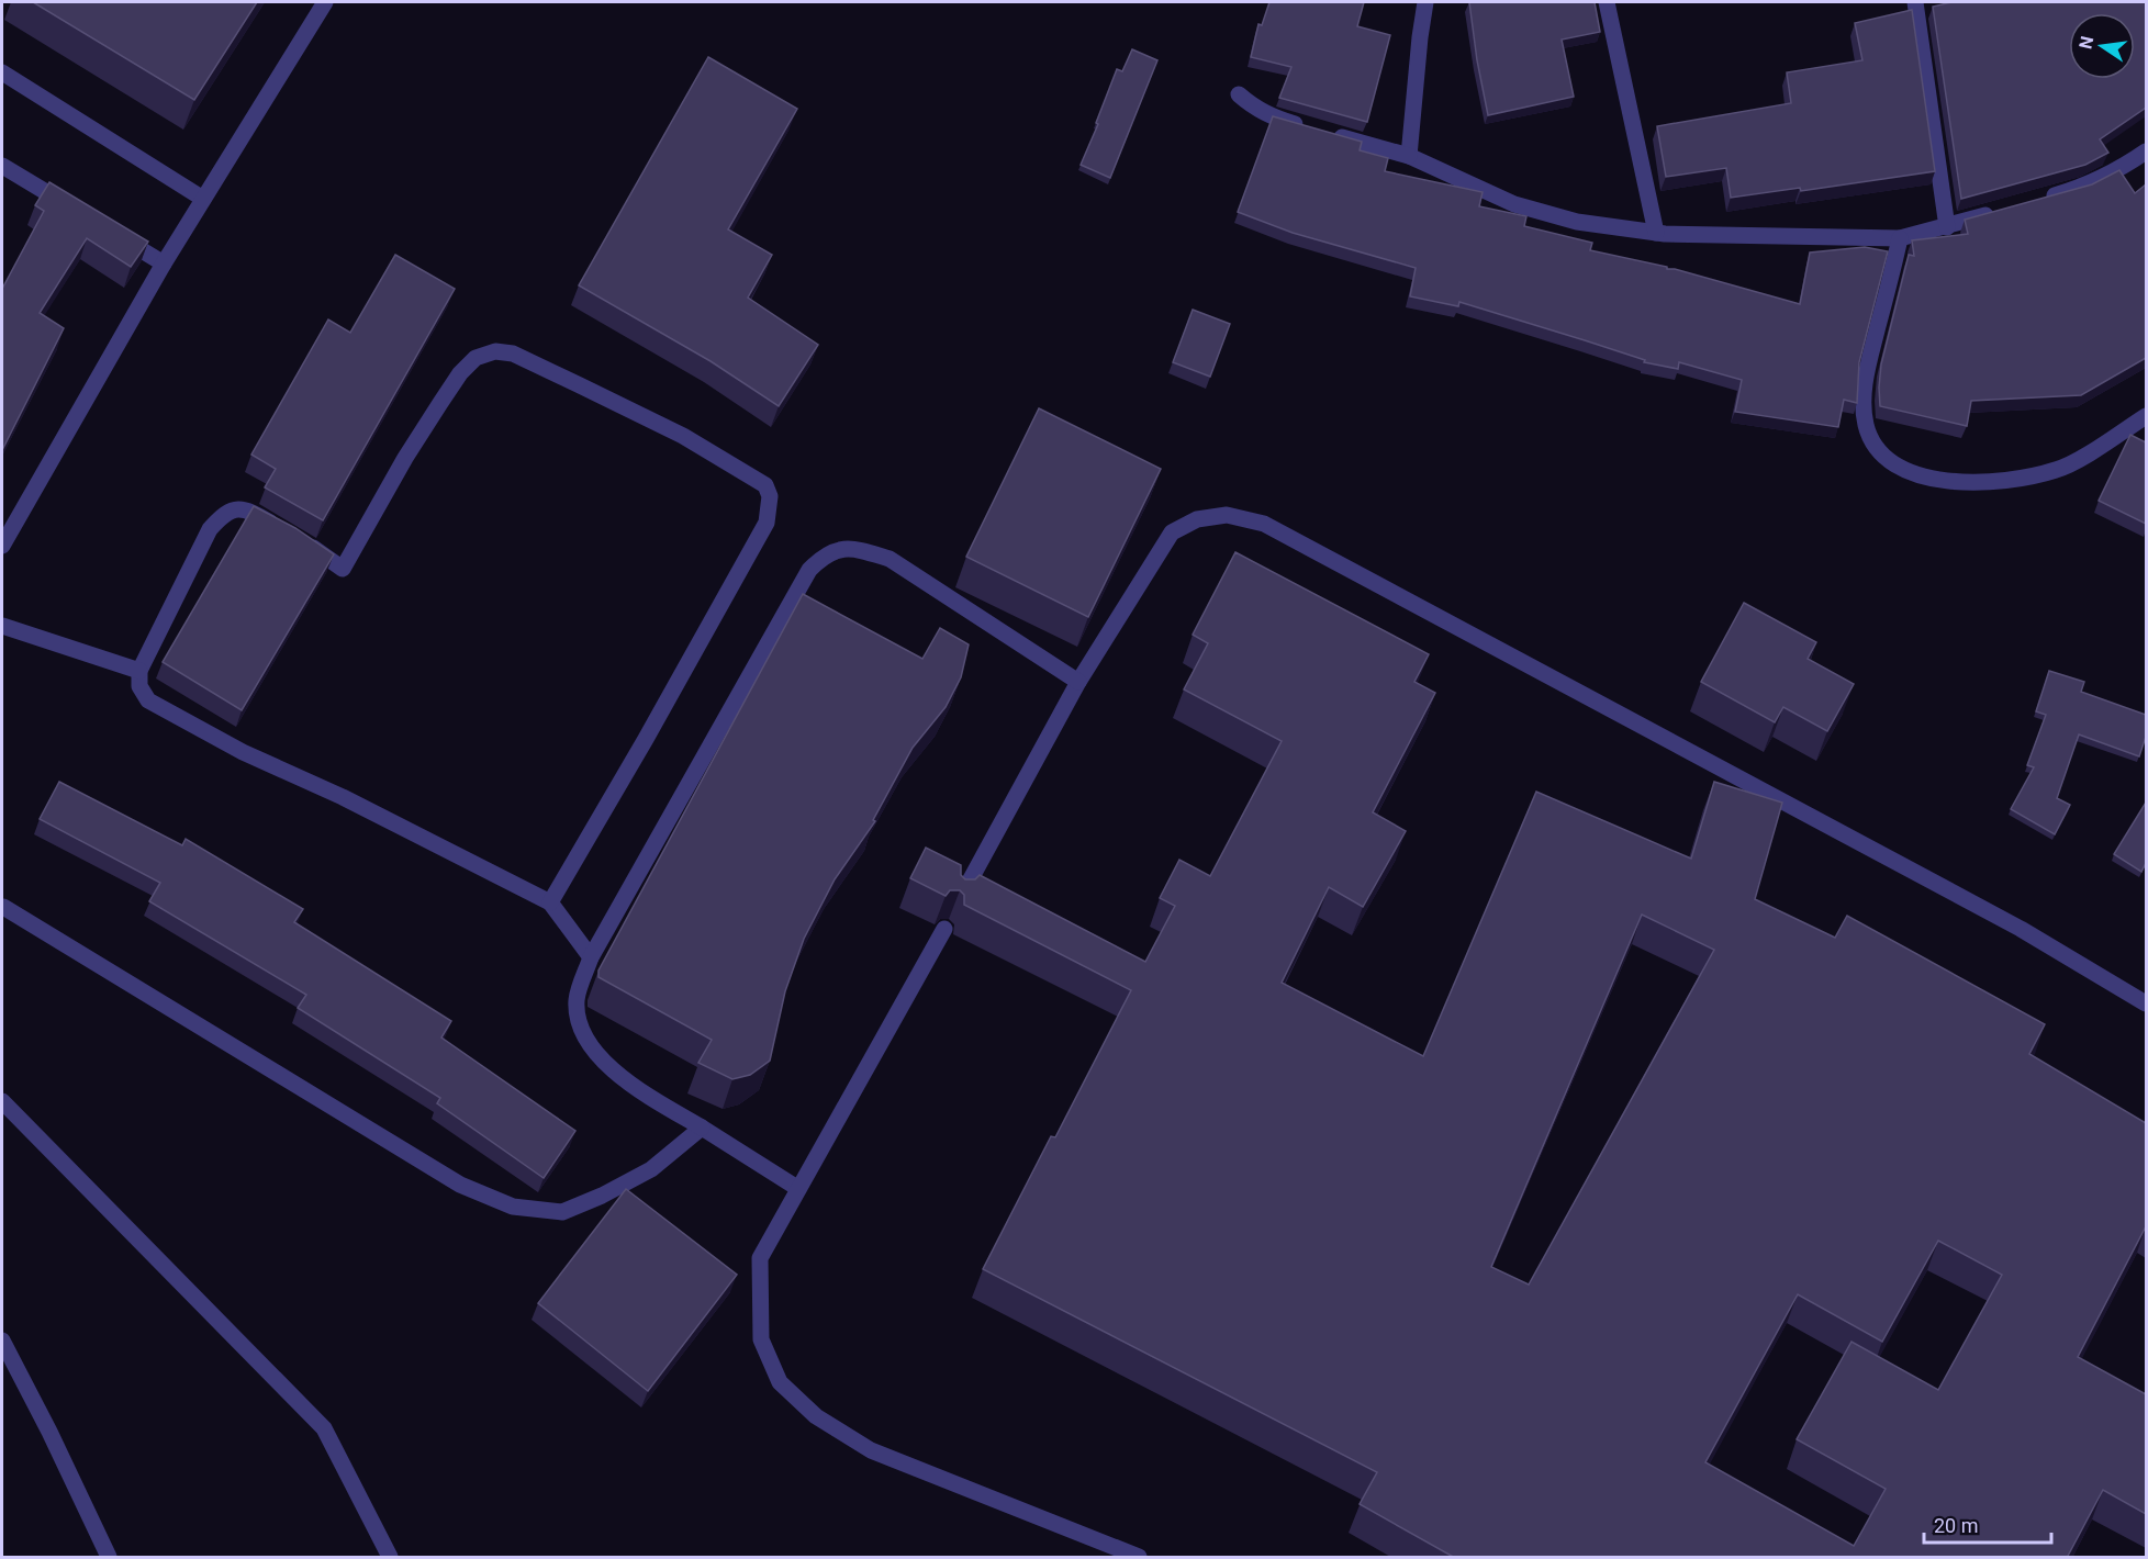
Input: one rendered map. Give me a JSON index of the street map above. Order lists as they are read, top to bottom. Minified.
{"scale_bar":"20 m","north":"left"}
